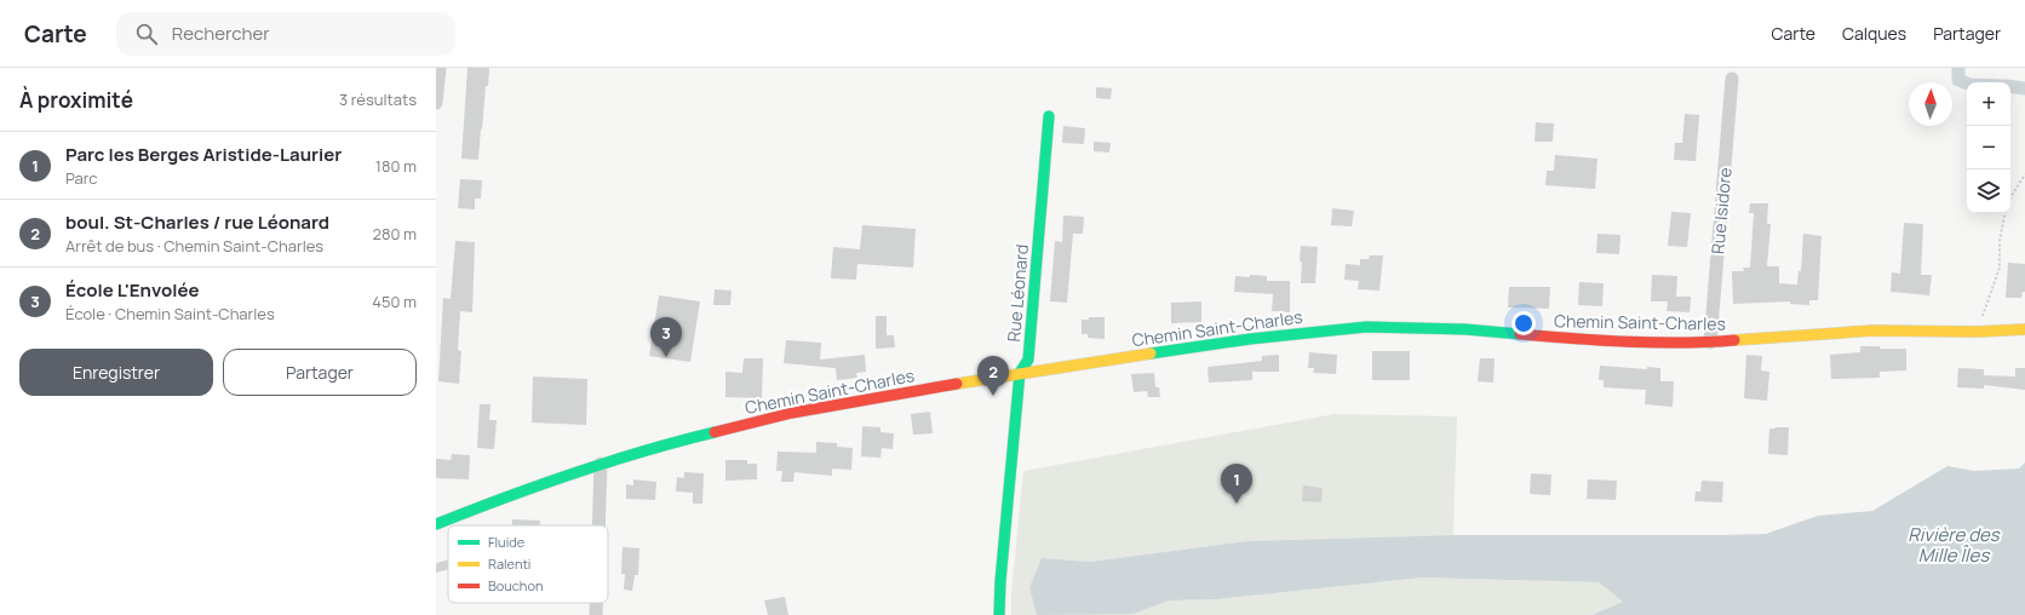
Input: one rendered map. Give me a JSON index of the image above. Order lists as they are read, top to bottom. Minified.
{"streets":{"main road":["Rue Léonard","Chemin Saint-Charles"],"street":["Rue Isidore"]},"crossings":[["Rue Isidore","Chemin Saint-Charles"],["Rue Léonard","Chemin Saint-Charles"]],"water":["Rivière des Mille Îles"],"legend":["Fluide","Ralenti","Bouchon"],"north":"top","page":{"header":"Carte","search":"Rechercher","nav":["Carte","Calques","Partager"],"heading":["À proximité","3 résultats"],"map_buttons":["+","−"],"list":[{"mark":"1","name":"Parc les Berges Aristide-Laurier","note":"Parc","value":"180 m"},{"mark":"2","name":"boul. St-Charles / rue Léonard","note":"Arrêt de bus · Chemin Saint-Charles","value":"280 m"},{"mark":"3","name":"École L'Envolée","note":"École · Chemin Saint-Charles","value":"450 m"}],"pins":["3","2","1"],"buttons":["Enregistrer","Partager"]}}
